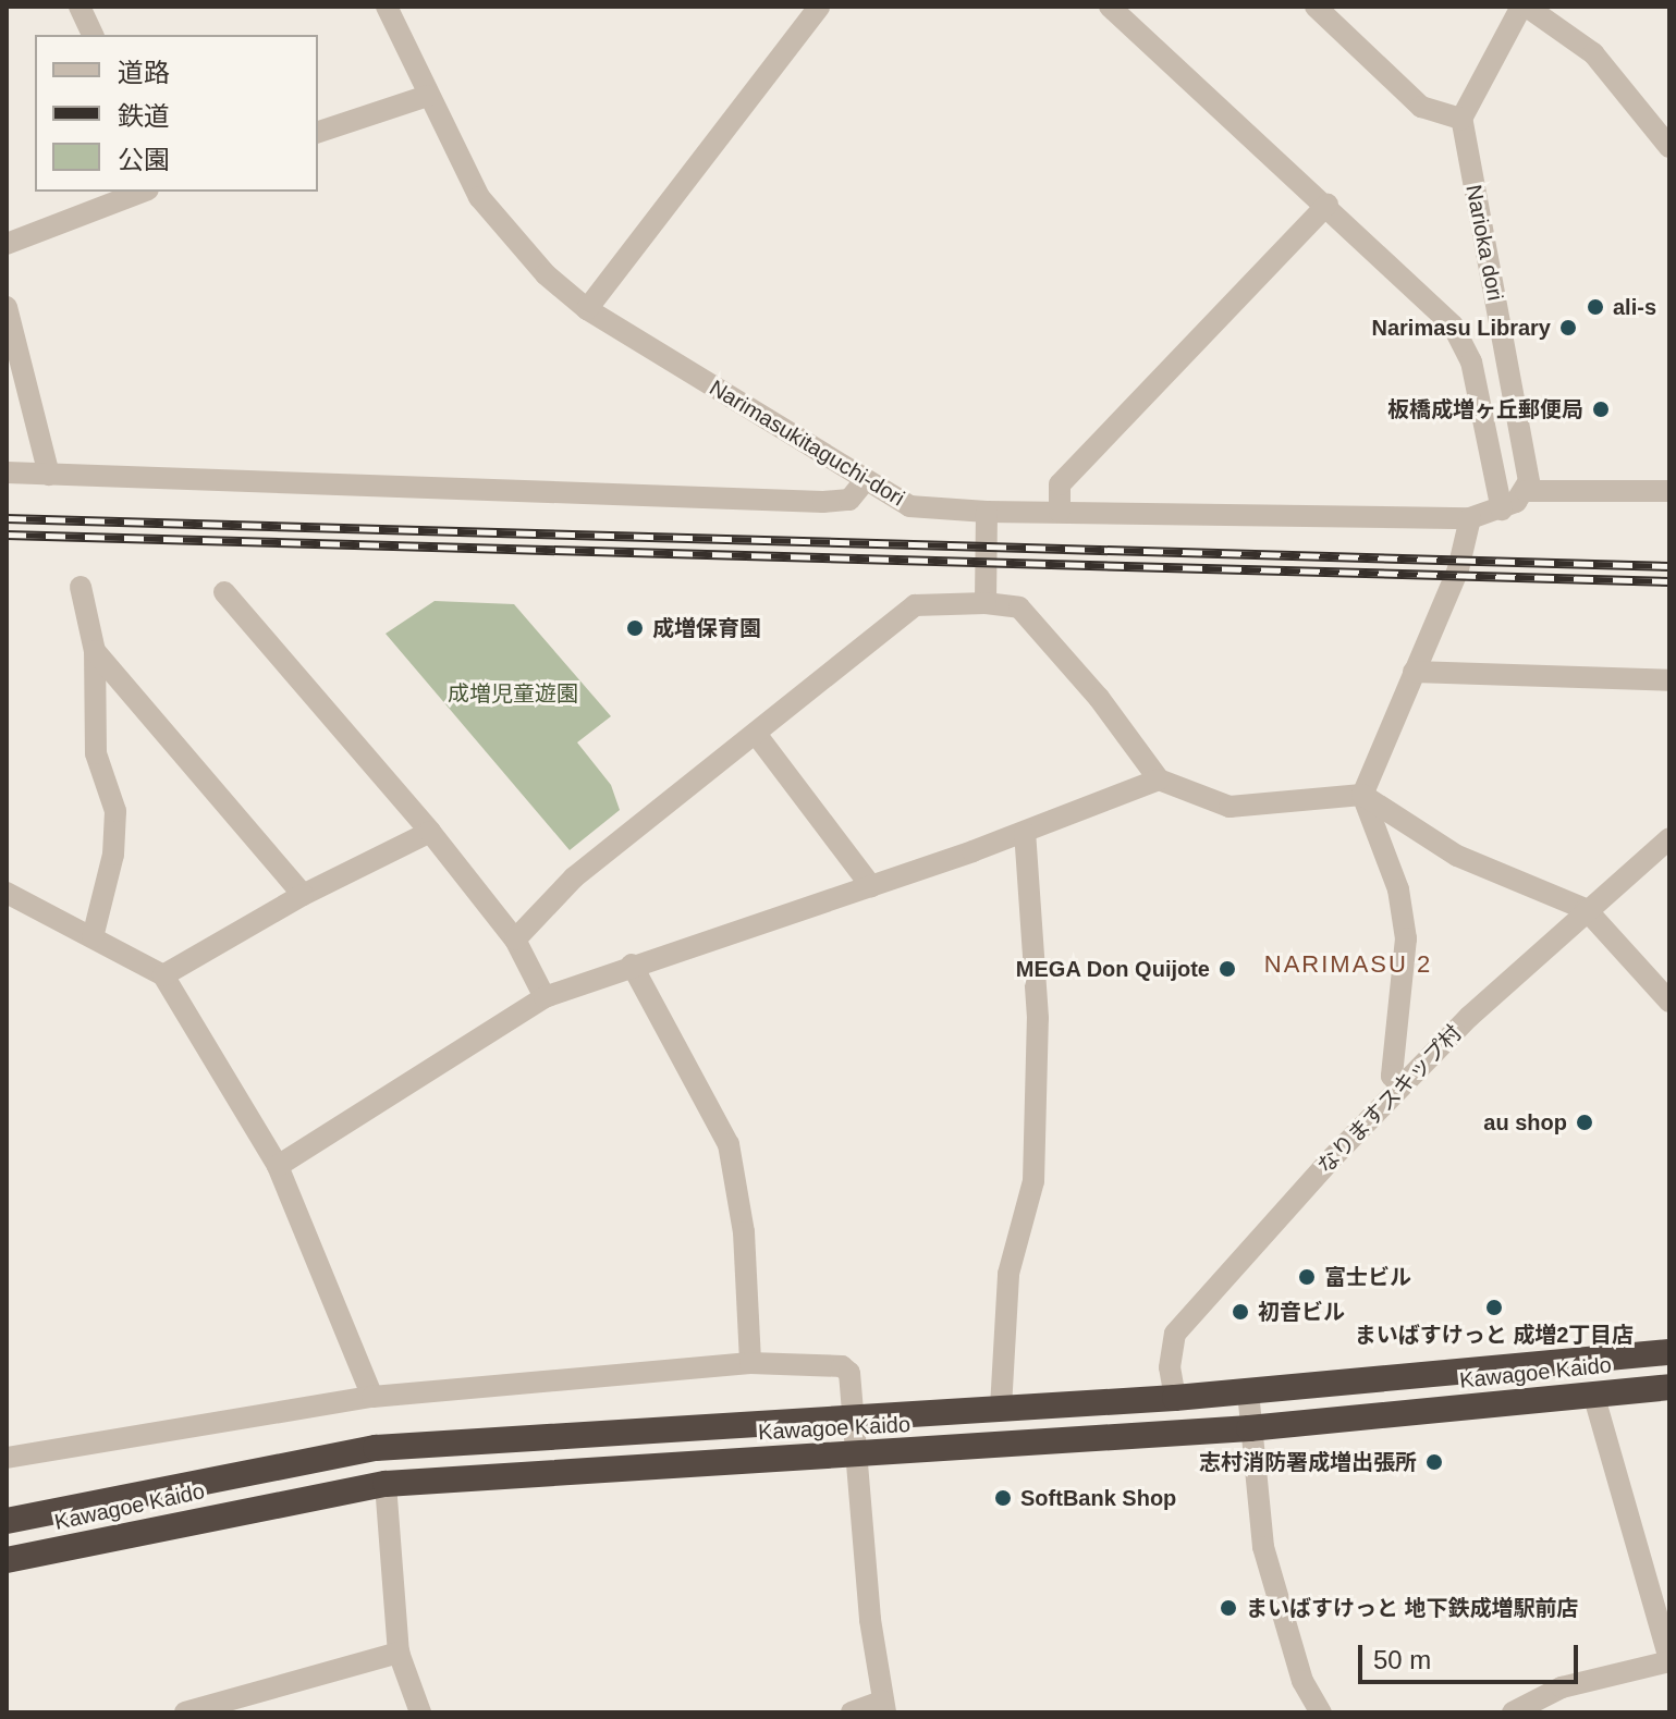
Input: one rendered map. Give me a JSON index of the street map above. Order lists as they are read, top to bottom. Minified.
{"streets":{"highway":["Kawagoe Kaido"],"street":["Narioka dori","Narimasukitaguchi-dori","なりますスキップ村"]},"crossings":[["Narioka dori","Narimasukitaguchi-dori"],["なりますスキップ村","Kawagoe Kaido"]],"districts":["NARIMASU 2"],"parks":["成増児童遊園"],"places":["ali-s","Narimasu Library","板橋成増ヶ丘郵便局","成増保育園","MEGA Don Quijote","au shop","富士ビル","まいばすけっと 成増2丁目店","初音ビル","志村消防署成増出張所","SoftBank Shop","まいばすけっと 地下鉄成増駅前店"],"legend":["道路","鉄道","公園"],"scale_bar":"50 m"}
